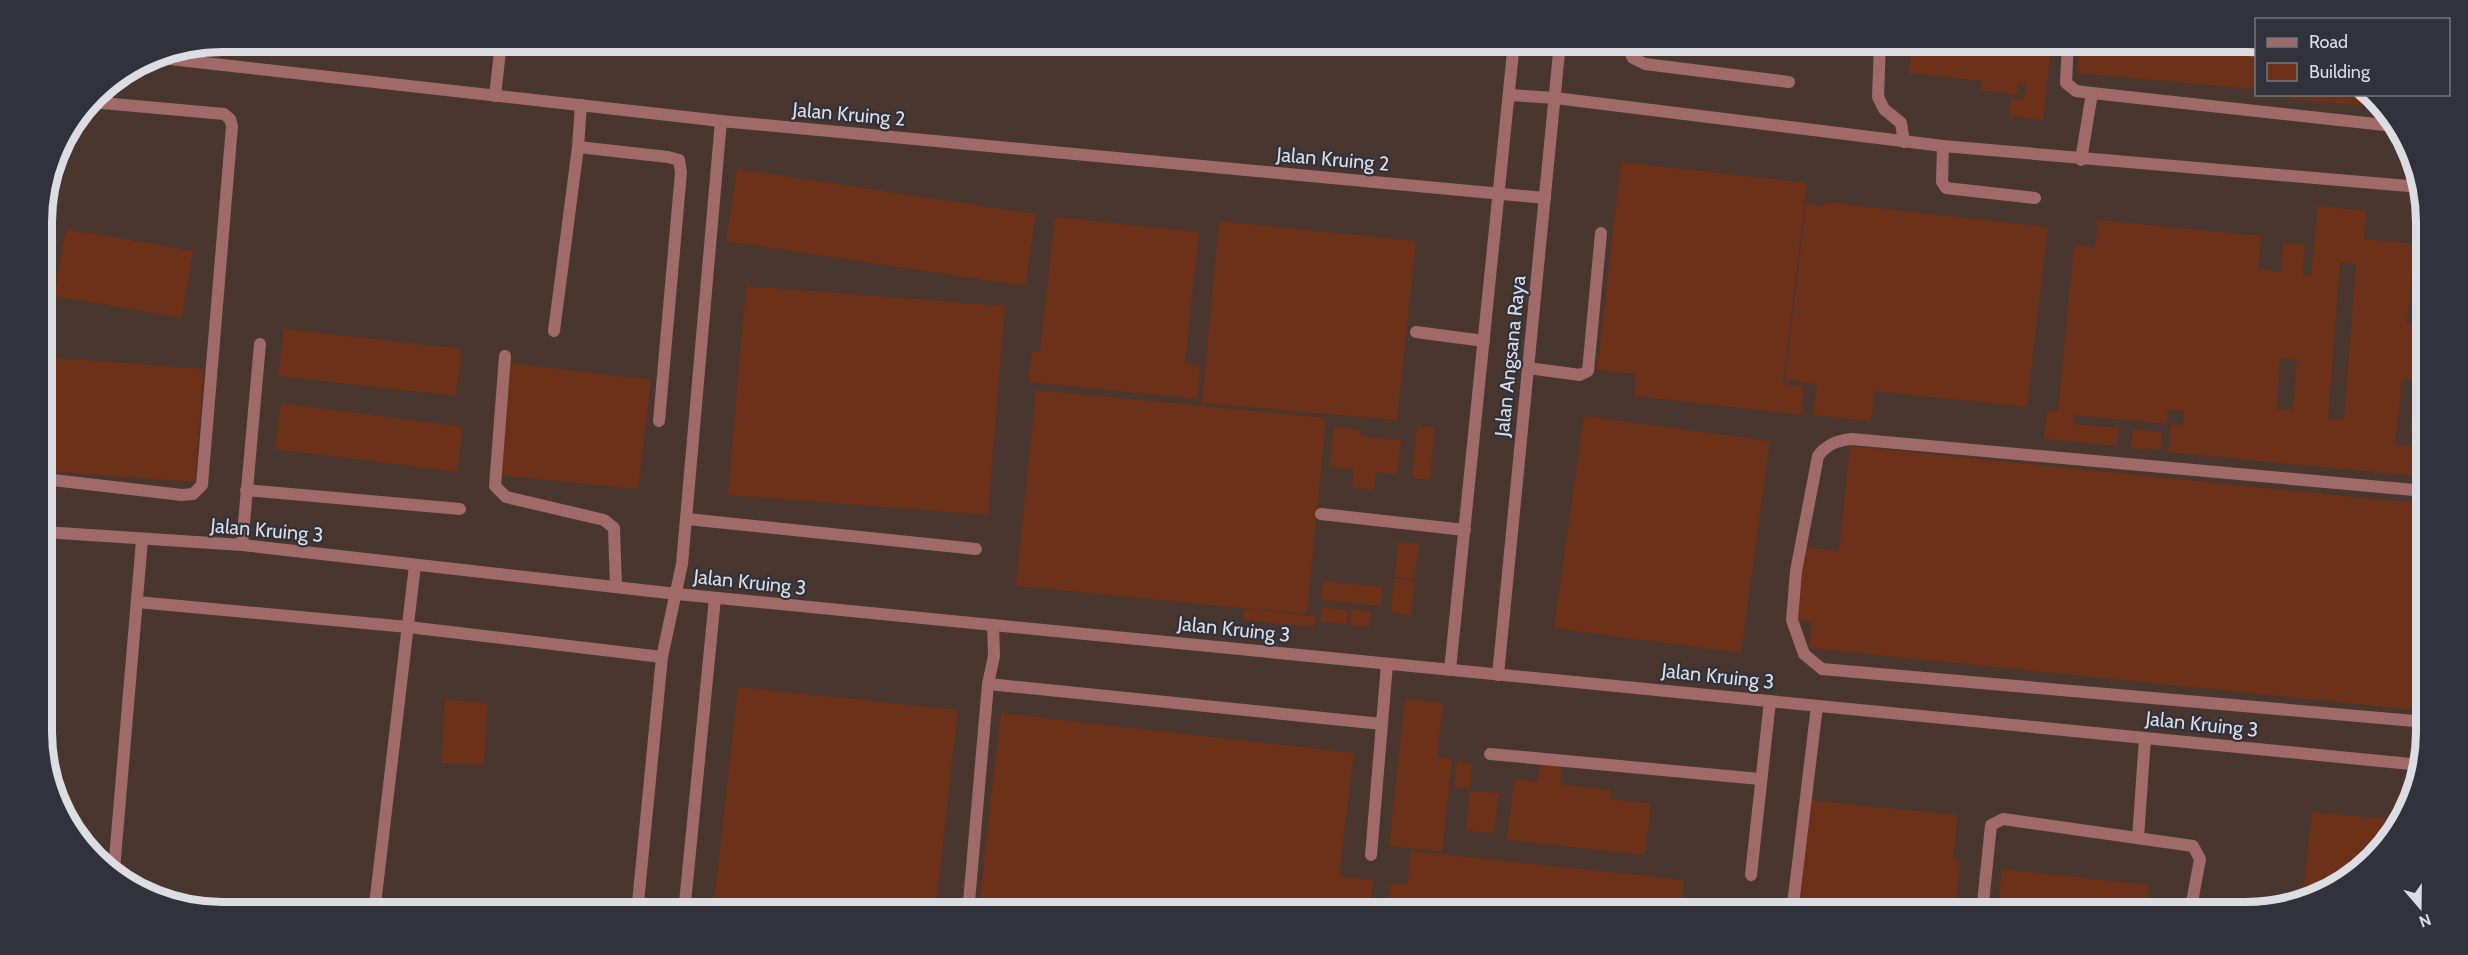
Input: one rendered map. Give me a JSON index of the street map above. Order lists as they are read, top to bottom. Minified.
{"streets":{"street":["Jalan Kruing 2","Jalan Angsana Raya","Jalan Kruing 3"]},"crossings":[["Jalan Kruing 2","Jalan Angsana Raya"],["Jalan Angsana Raya","Jalan Kruing 3"]],"legend":["Road","Building"],"north":"bottom"}
